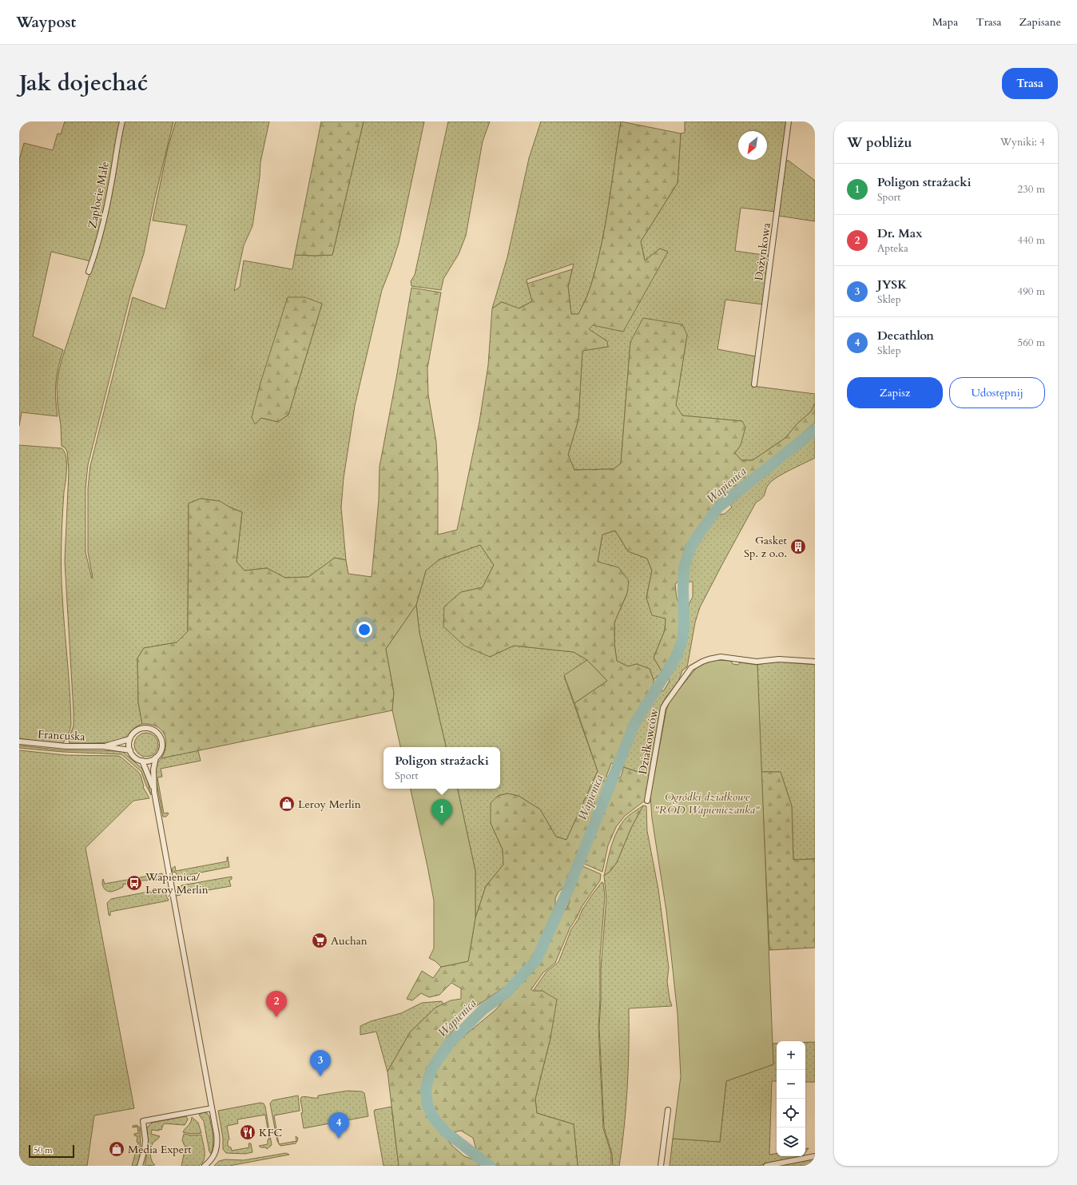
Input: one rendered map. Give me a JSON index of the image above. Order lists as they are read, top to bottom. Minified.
{"streets":{"street":["Zapłocie Małe","Dożynkowa","Francuska","Działkowców"]},"water":["Wapienica"],"parks":["Ogródki działkowe \"ROD Wapieniczanka\""],"places":{"building":["Gasket Sp. z o.o."],"shop":["Leroy Merlin","Media Expert"],"bus stop":["Wapienica/ Leroy Merlin"],"supermarket":["Auchan"],"restaurant":["KFC"]},"scale_bar":"50 m","north":"bottom left","page":{"header":"Waypost","nav":["Mapa","Trasa","Zapisane"],"title":"Jak dojechać","buttons":["Trasa",["Zapisz","Udostępnij"]],"heading":["W pobliżu","Wyniki: 4"],"list":[{"mark":"1","name":"Poligon strażacki","note":"Sport","value":"230 m"},{"mark":"2","name":"Dr. Max","note":"Apteka","value":"440 m"},{"mark":"3","name":"JYSK","note":"Sklep","value":"490 m"},{"mark":"4","name":"Decathlon","note":"Sklep","value":"560 m"}],"popup":["Poligon strażacki","Sport"],"pins":["1","2","3","4"],"map_buttons":["+","−"],"scale":"50 m"}}
